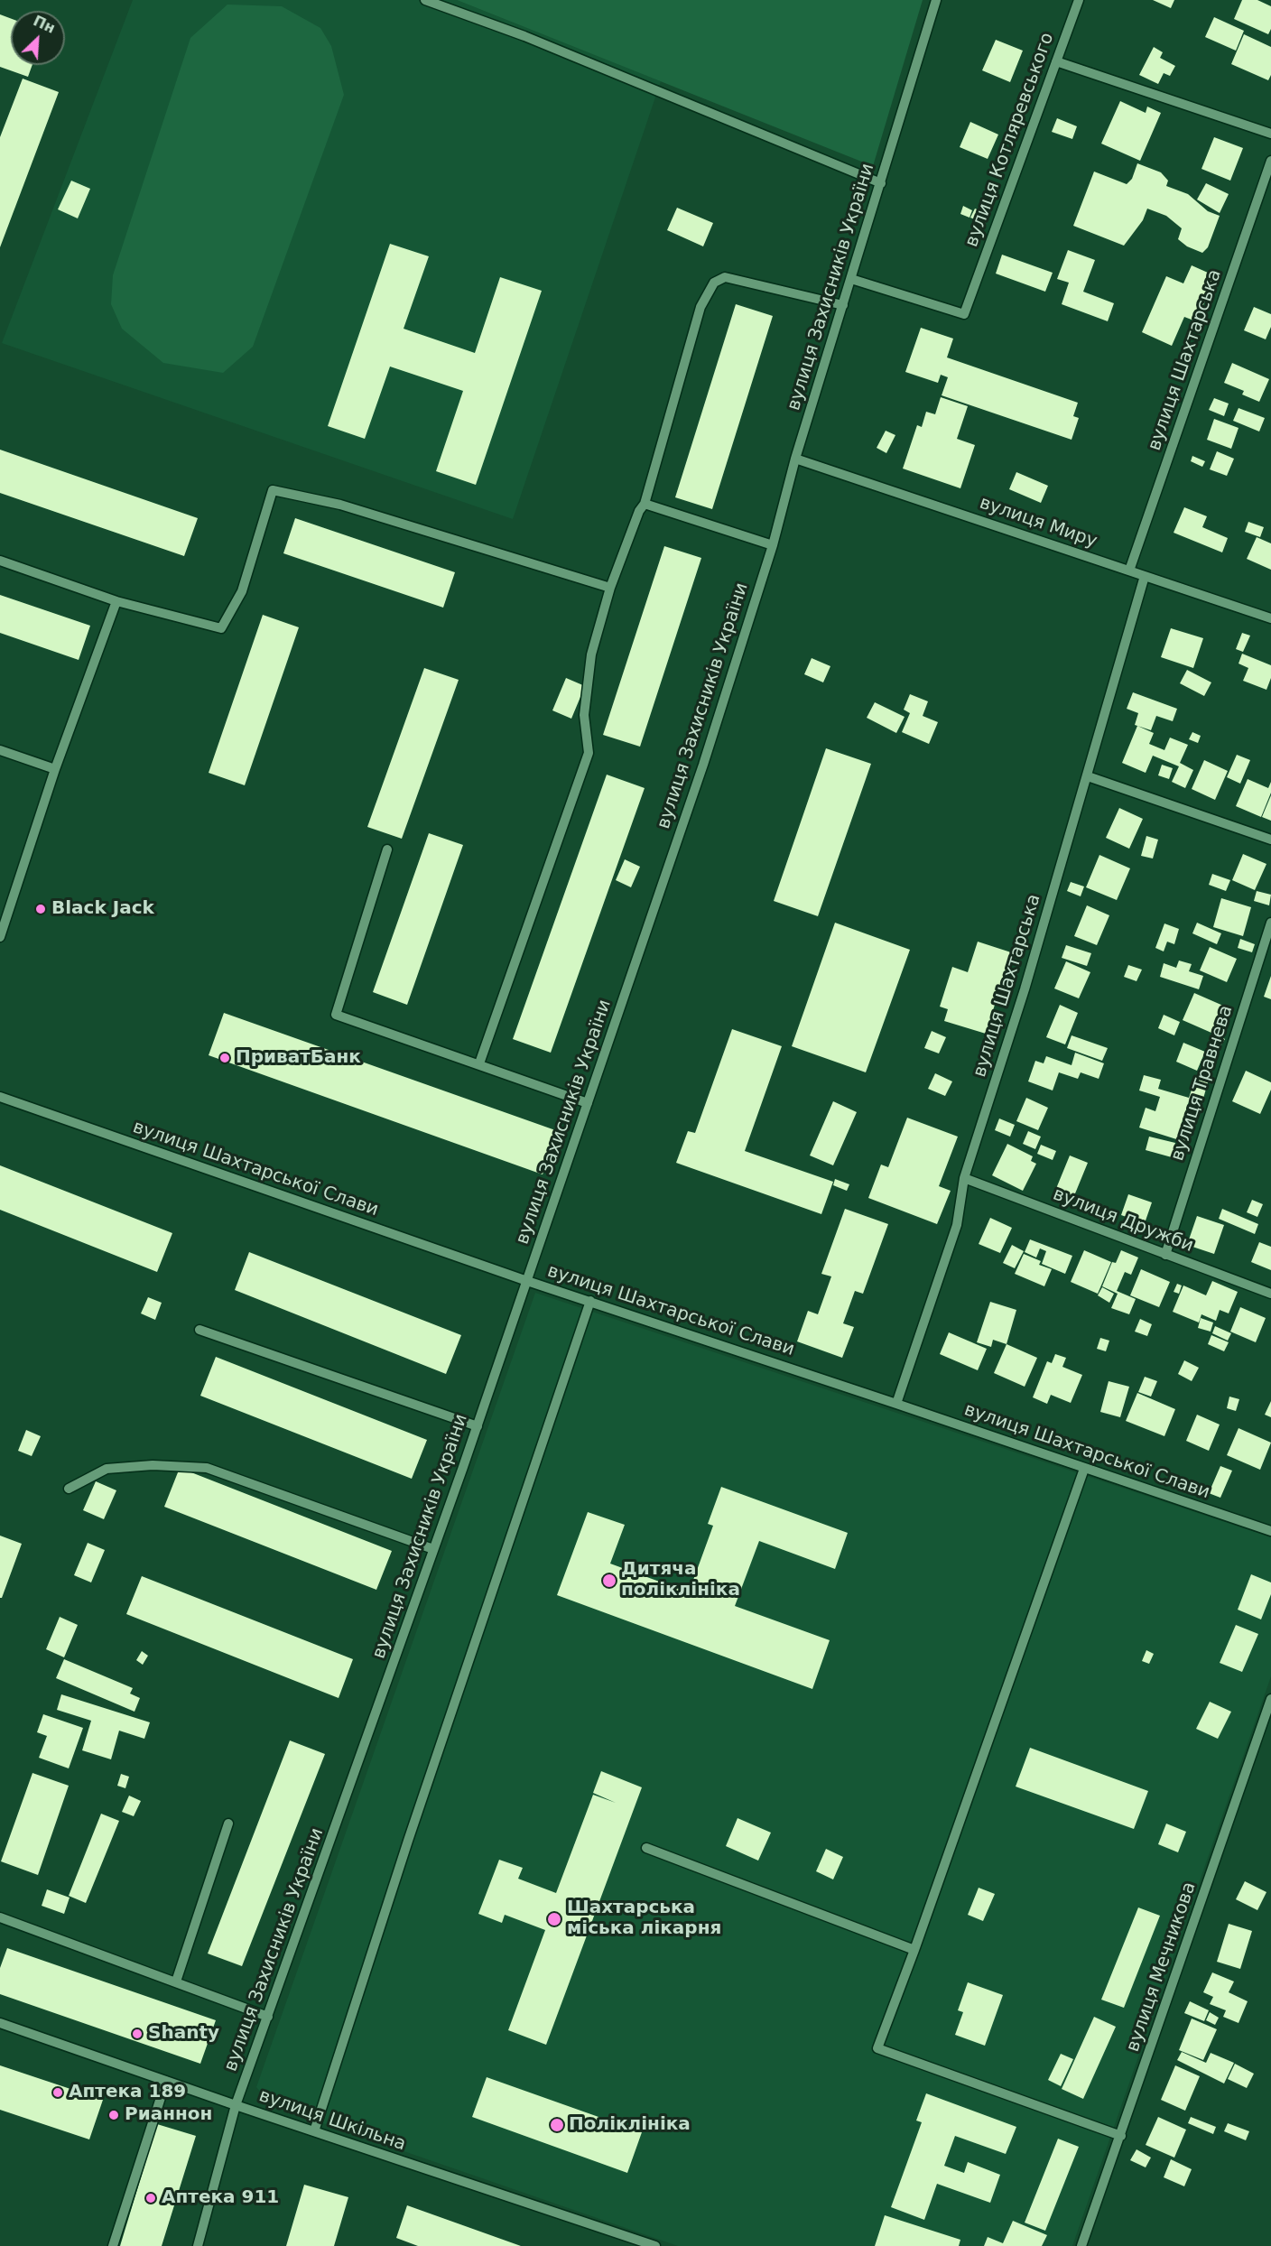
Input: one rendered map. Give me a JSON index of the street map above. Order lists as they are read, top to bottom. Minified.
{"streets":{"street":["вулиця Котляревського","вулиця Захисників України","вулиця Шахтарська","вулиця Миру","вулиця Травнева","вулиця Шахтарської Слави","вулиця Дружби","вулиця Мечникова","вулиця Шкільна"]},"crossings":[["вулиця Котляревського","вулиця Захисників України"],["вулиця Захисників України","вулиця Миру"],["вулиця Захисників України","вулиця Шахтарської Слави"],["вулиця Захисників України","вулиця Шкільна"],["вулиця Шахтарська","вулиця Миру"],["вулиця Шахтарська","вулиця Шахтарської Слави"],["вулиця Шахтарська","вулиця Дружби"],["вулиця Травнева","вулиця Дружби"]],"places":["Black Jack","ПриватБанк","Дитяча поліклініка","Шахтарська міська лікарня","Shanty","Аптека 189","Рианнон","Поліклініка","Аптека 911"],"north":"top right"}
